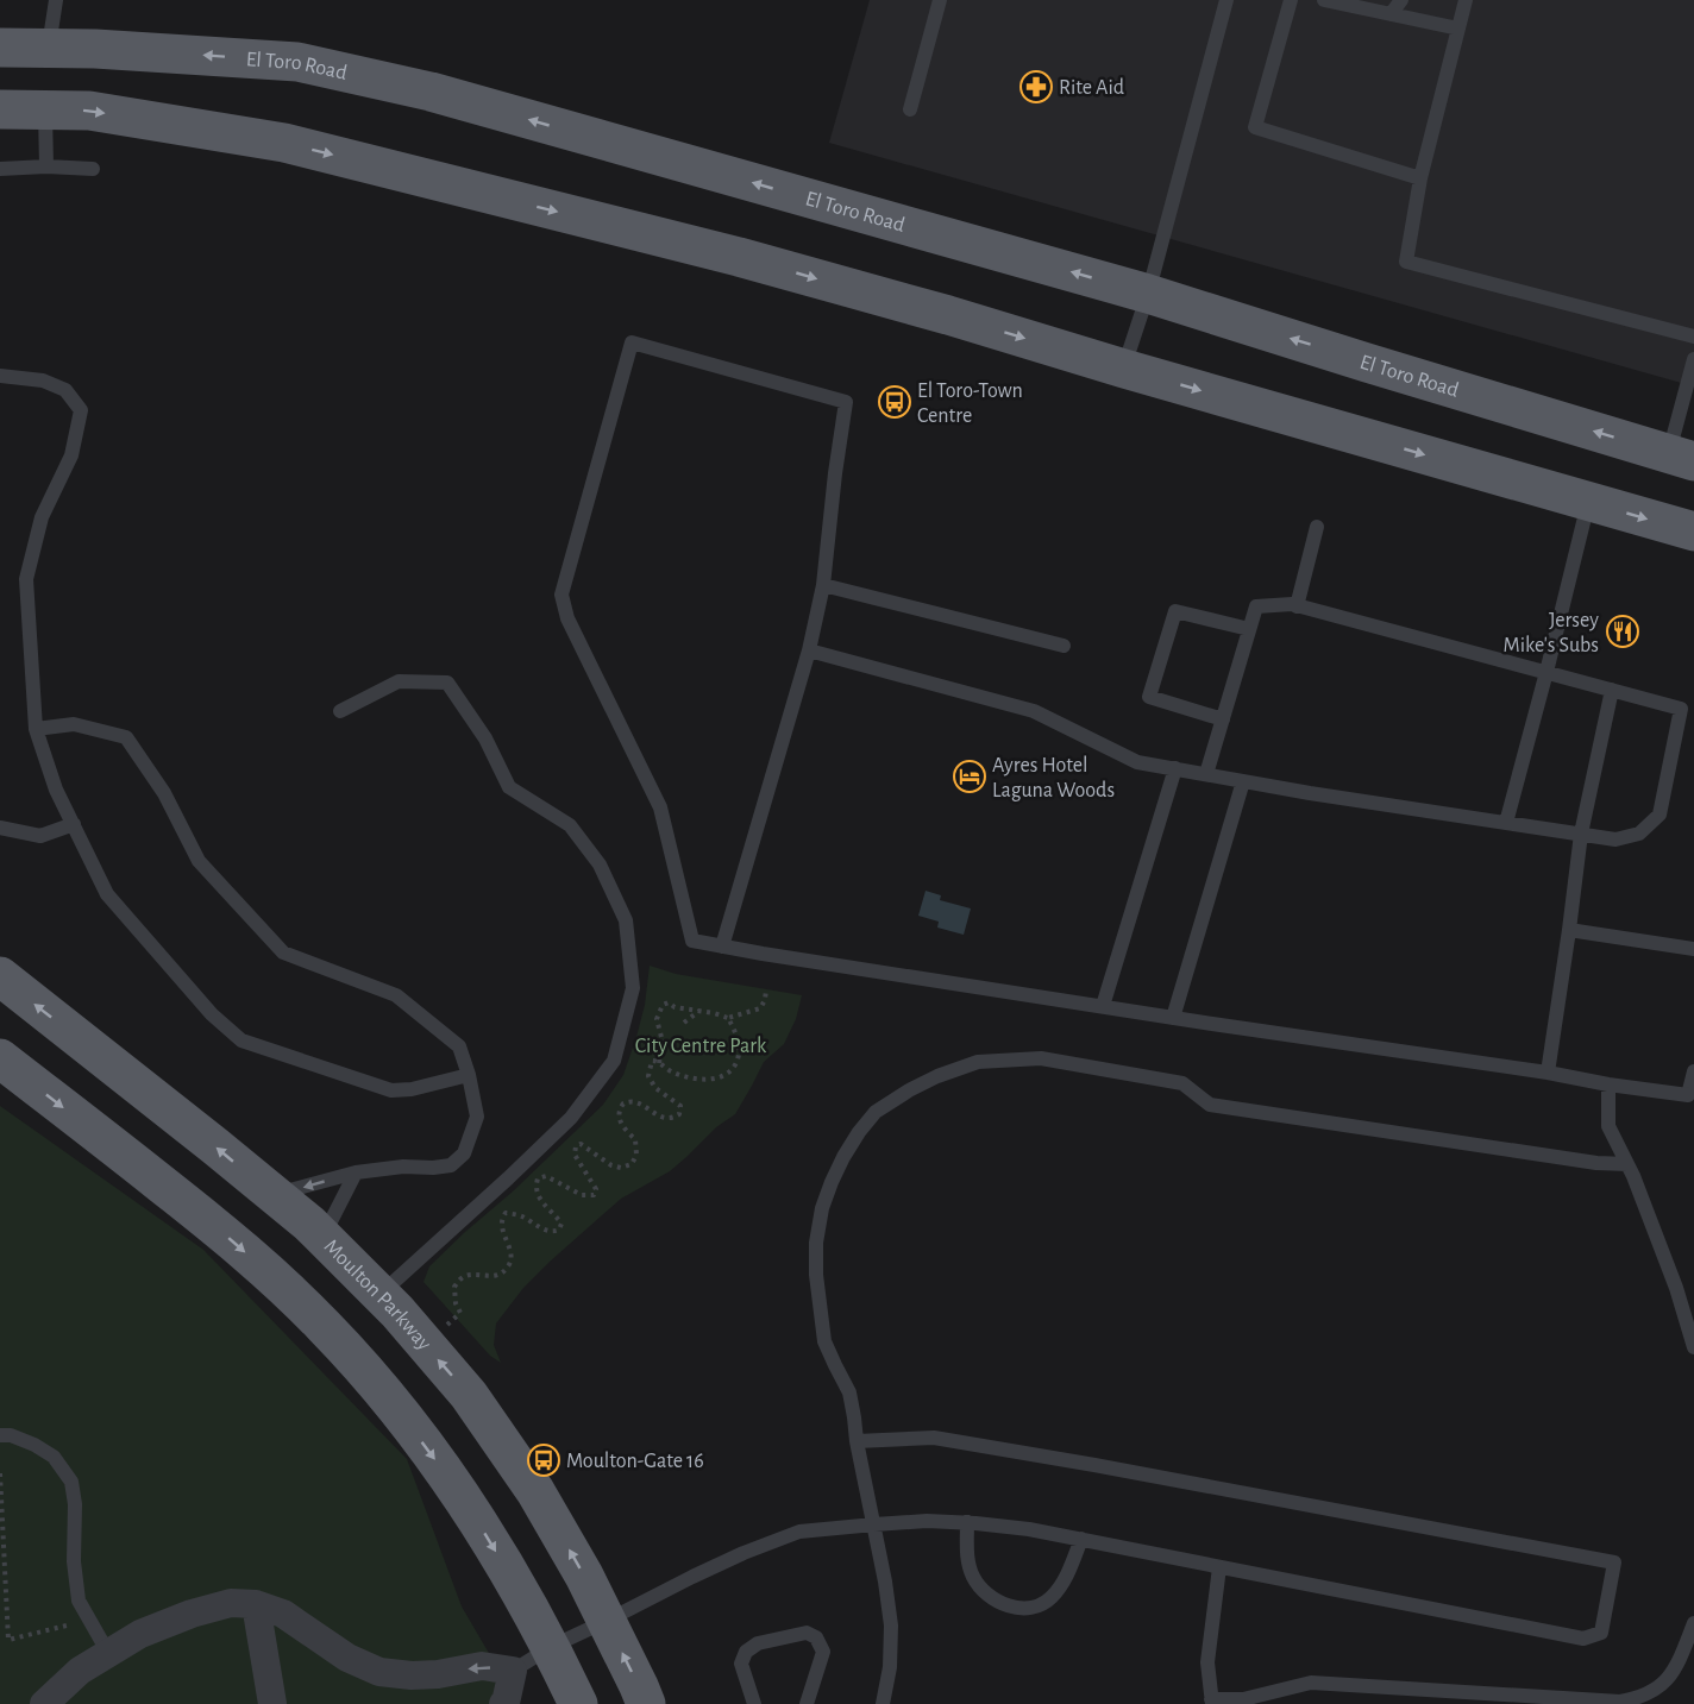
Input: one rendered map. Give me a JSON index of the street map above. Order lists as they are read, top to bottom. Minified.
{"streets":{"main road":["El Toro Road","Moulton Parkway"]},"parks":["City Centre Park"],"places":{"pharmacy":["Rite Aid"],"bus stop":["El Toro-Town Centre","Moulton-Gate 16"],"restaurant":["Jersey Mike's Subs"],"hotel":["Ayres Hotel Laguna Woods"]}}
